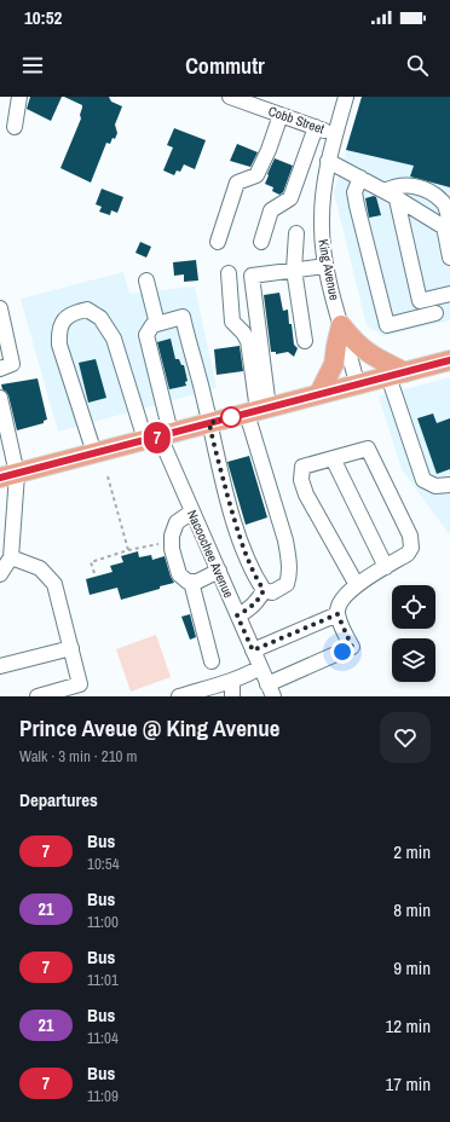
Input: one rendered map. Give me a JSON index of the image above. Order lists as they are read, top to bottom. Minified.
{"streets":{"street":["Cobb Street","King Avenue","Nacoochee Avenue"]},"crossings":[["Cobb Street","King Avenue"]],"lines":["bus line 7"],"page":{"status":"10:52","header":"Commutr","on_map":"7","heading":[["Prince Aveue @ King Avenue","Walk · 3 min · 210 m"],"Departures"],"list":[{"mark":"7","name":"Bus","note":"10:54","value":"2 min"},{"mark":"21","name":"Bus","note":"11:00","value":"8 min"},{"mark":"7","name":"Bus","note":"11:01","value":"9 min"},{"mark":"21","name":"Bus","note":"11:04","value":"12 min"},{"mark":"7","name":"Bus","note":"11:09","value":"17 min"}]}}
